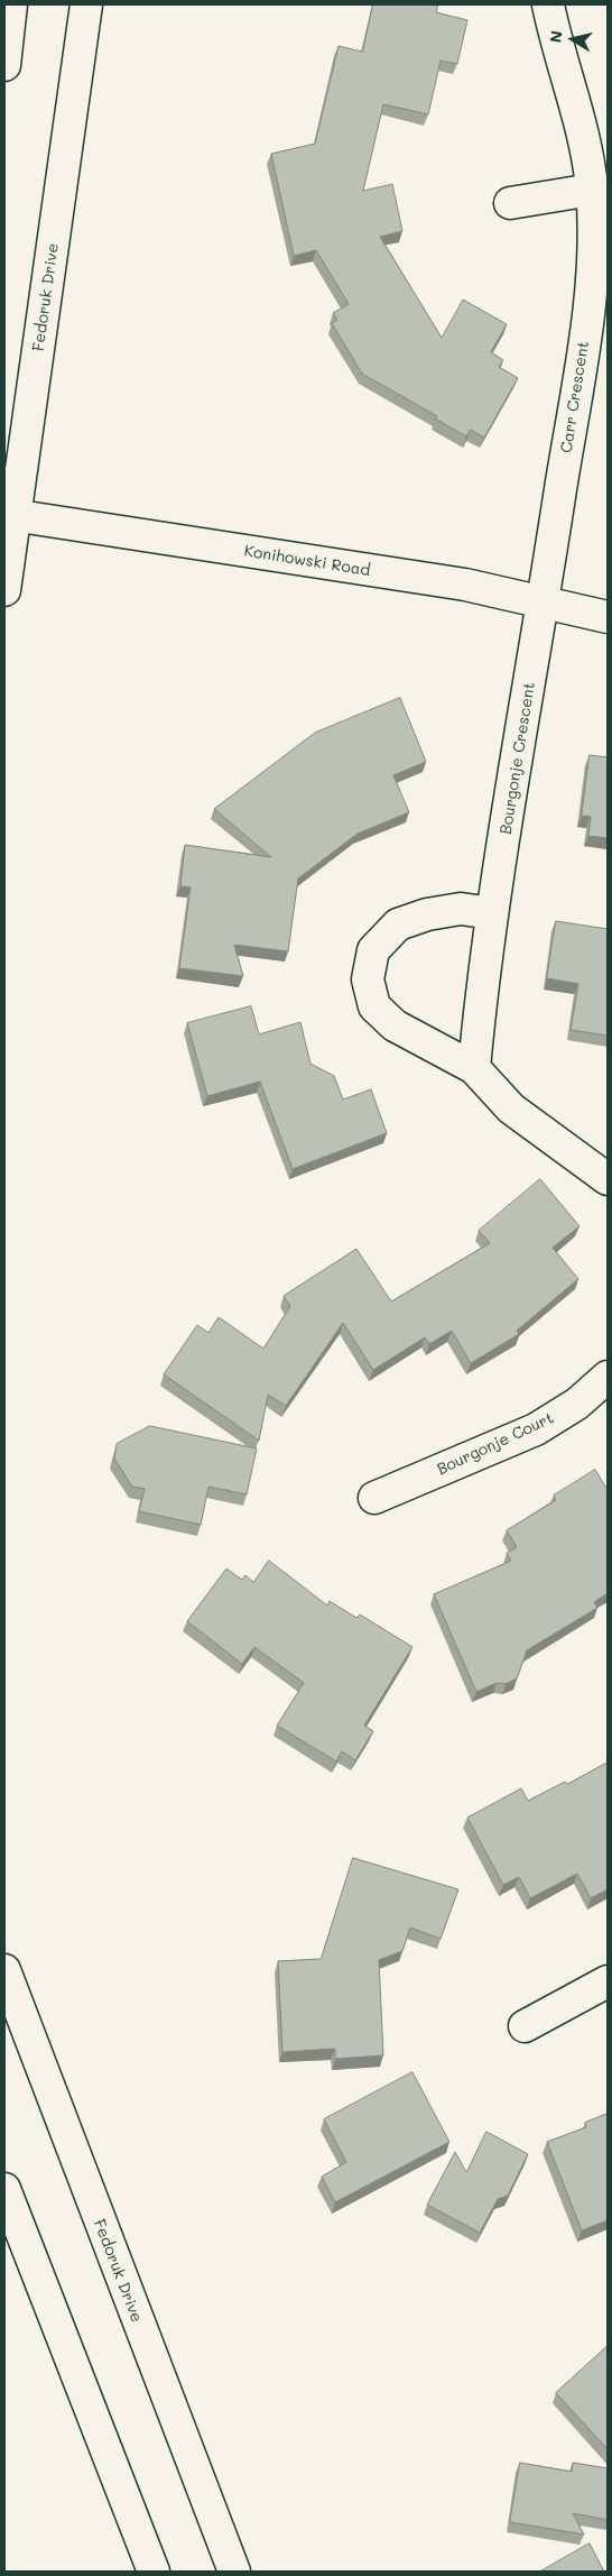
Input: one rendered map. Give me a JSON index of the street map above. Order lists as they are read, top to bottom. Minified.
{"streets":{"street":["Fedoruk Drive","Carr Crescent","Konihowski Road","Bourgonje Crescent","Bourgonje Court"]},"crossings":[["Fedoruk Drive","Konihowski Road"],["Carr Crescent","Konihowski Road"],["Carr Crescent","Bourgonje Crescent"],["Konihowski Road","Bourgonje Crescent"]],"north":"left"}
